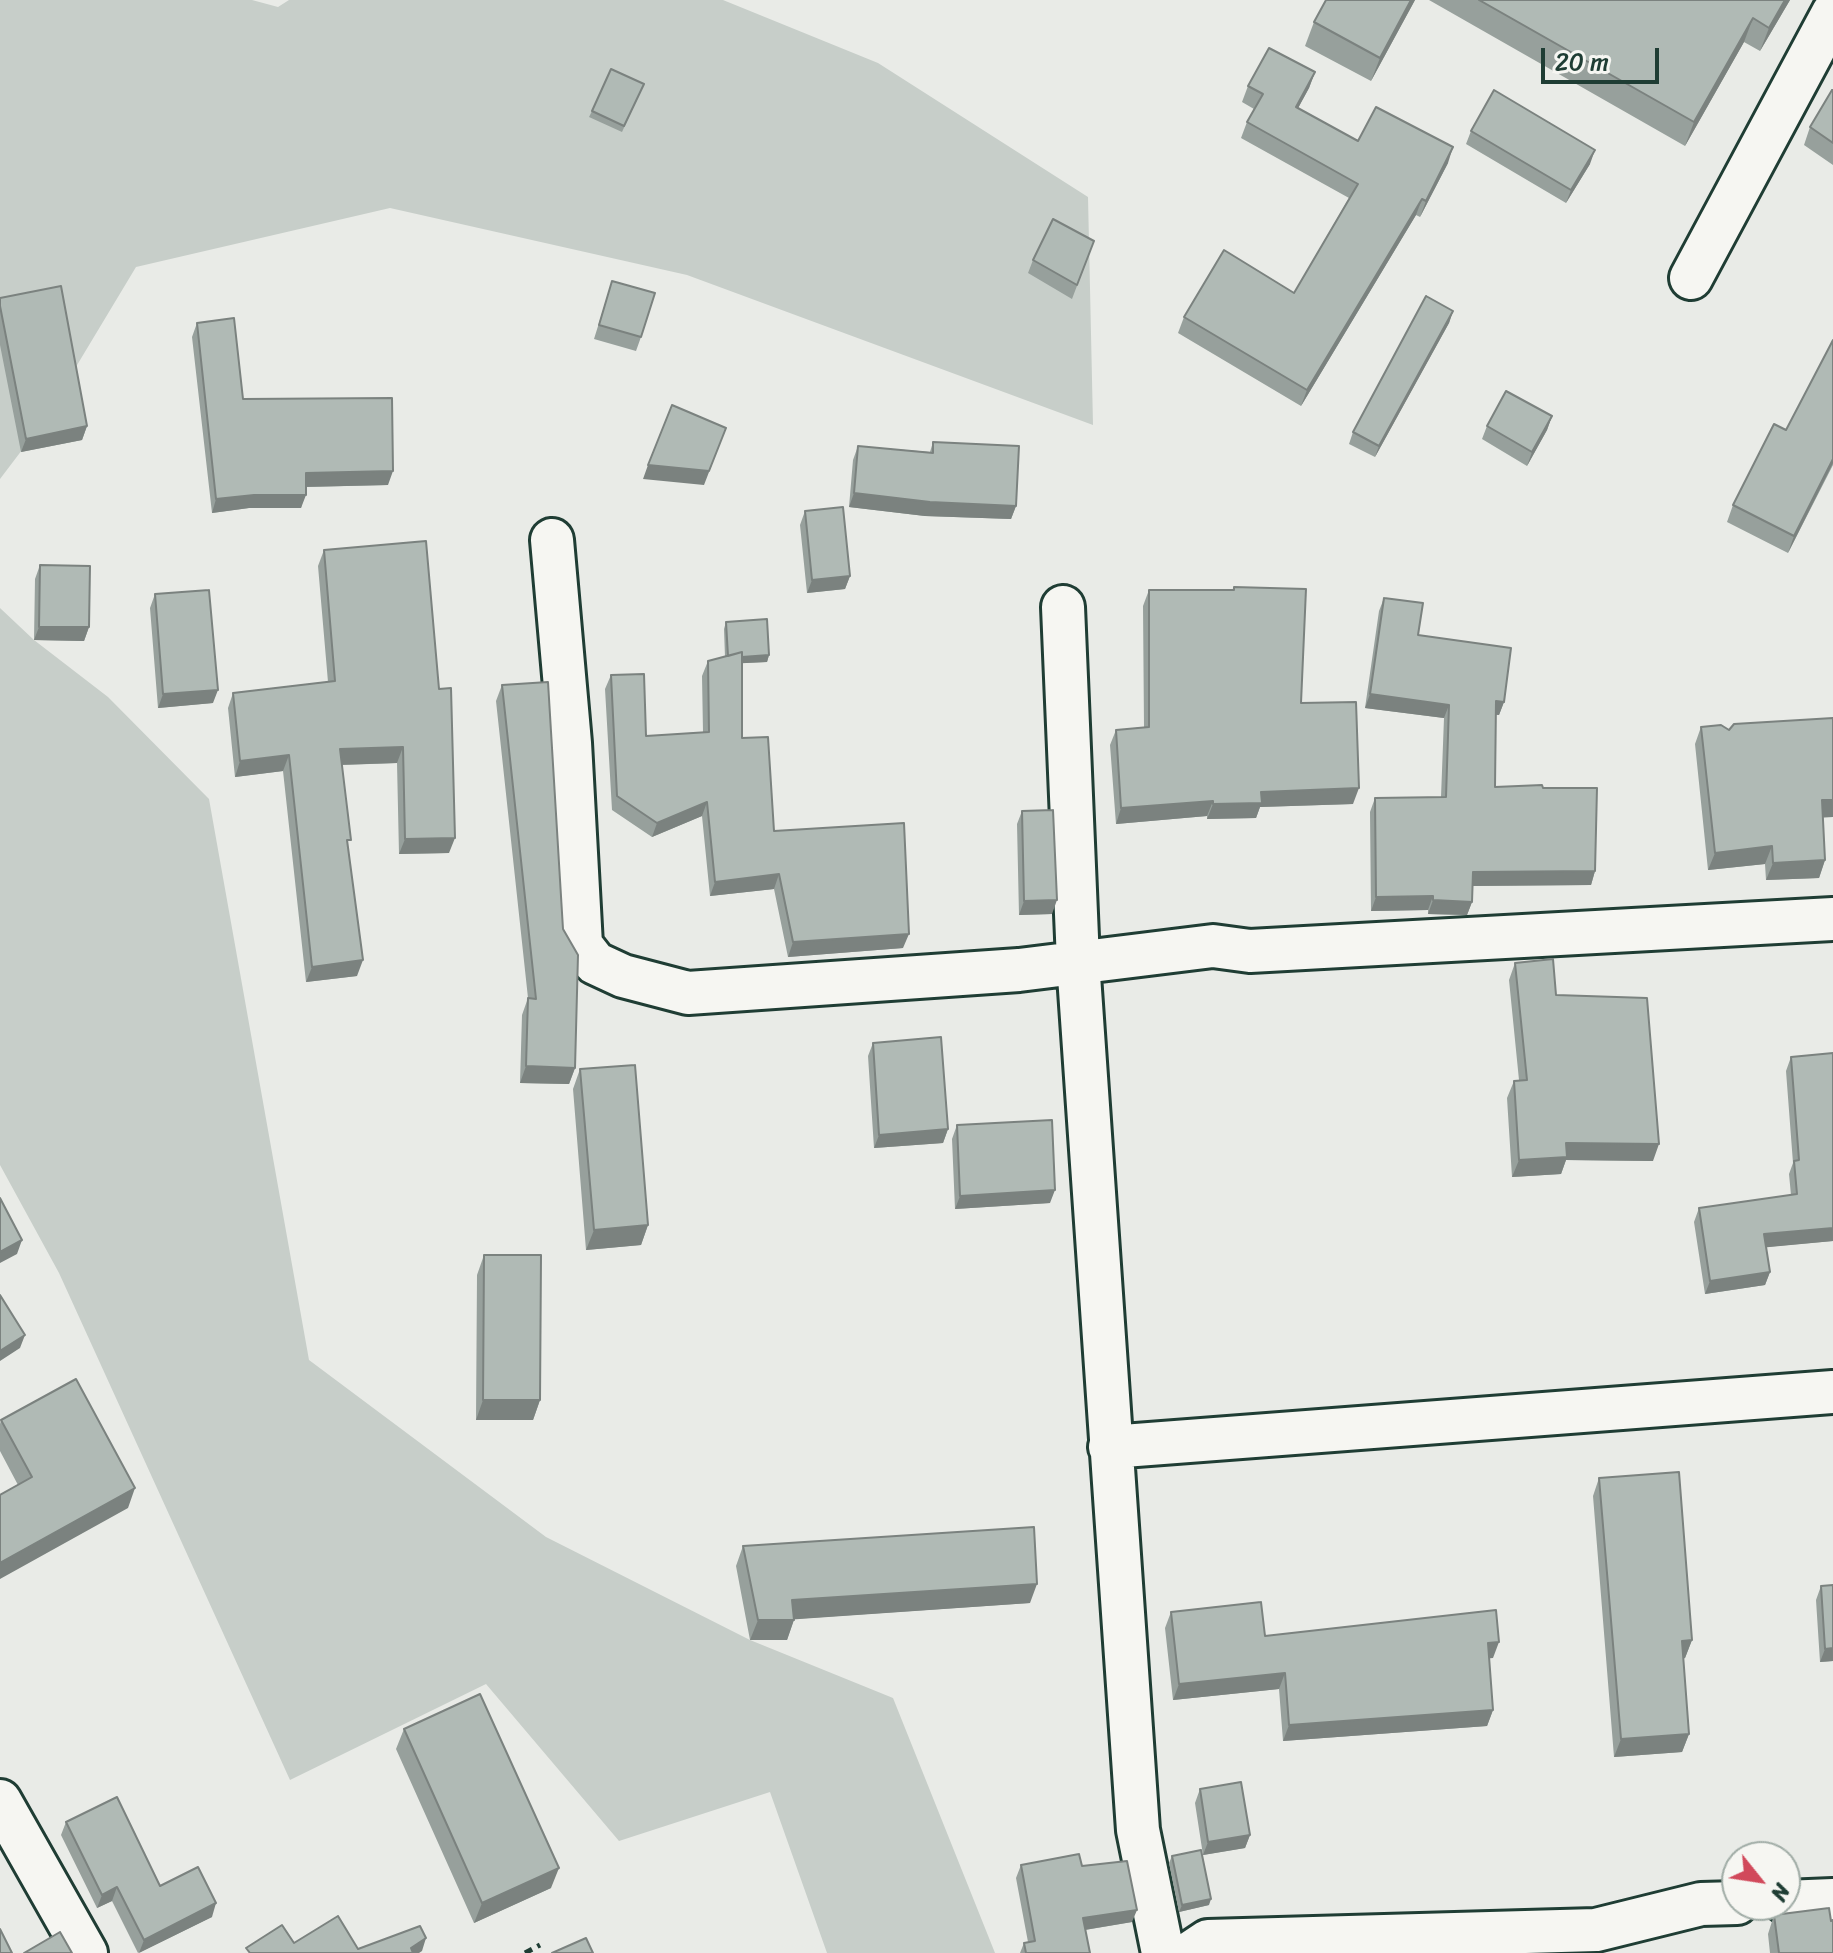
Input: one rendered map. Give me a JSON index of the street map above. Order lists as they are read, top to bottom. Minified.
{"scale_bar":"20 m","north":"bottom right"}
